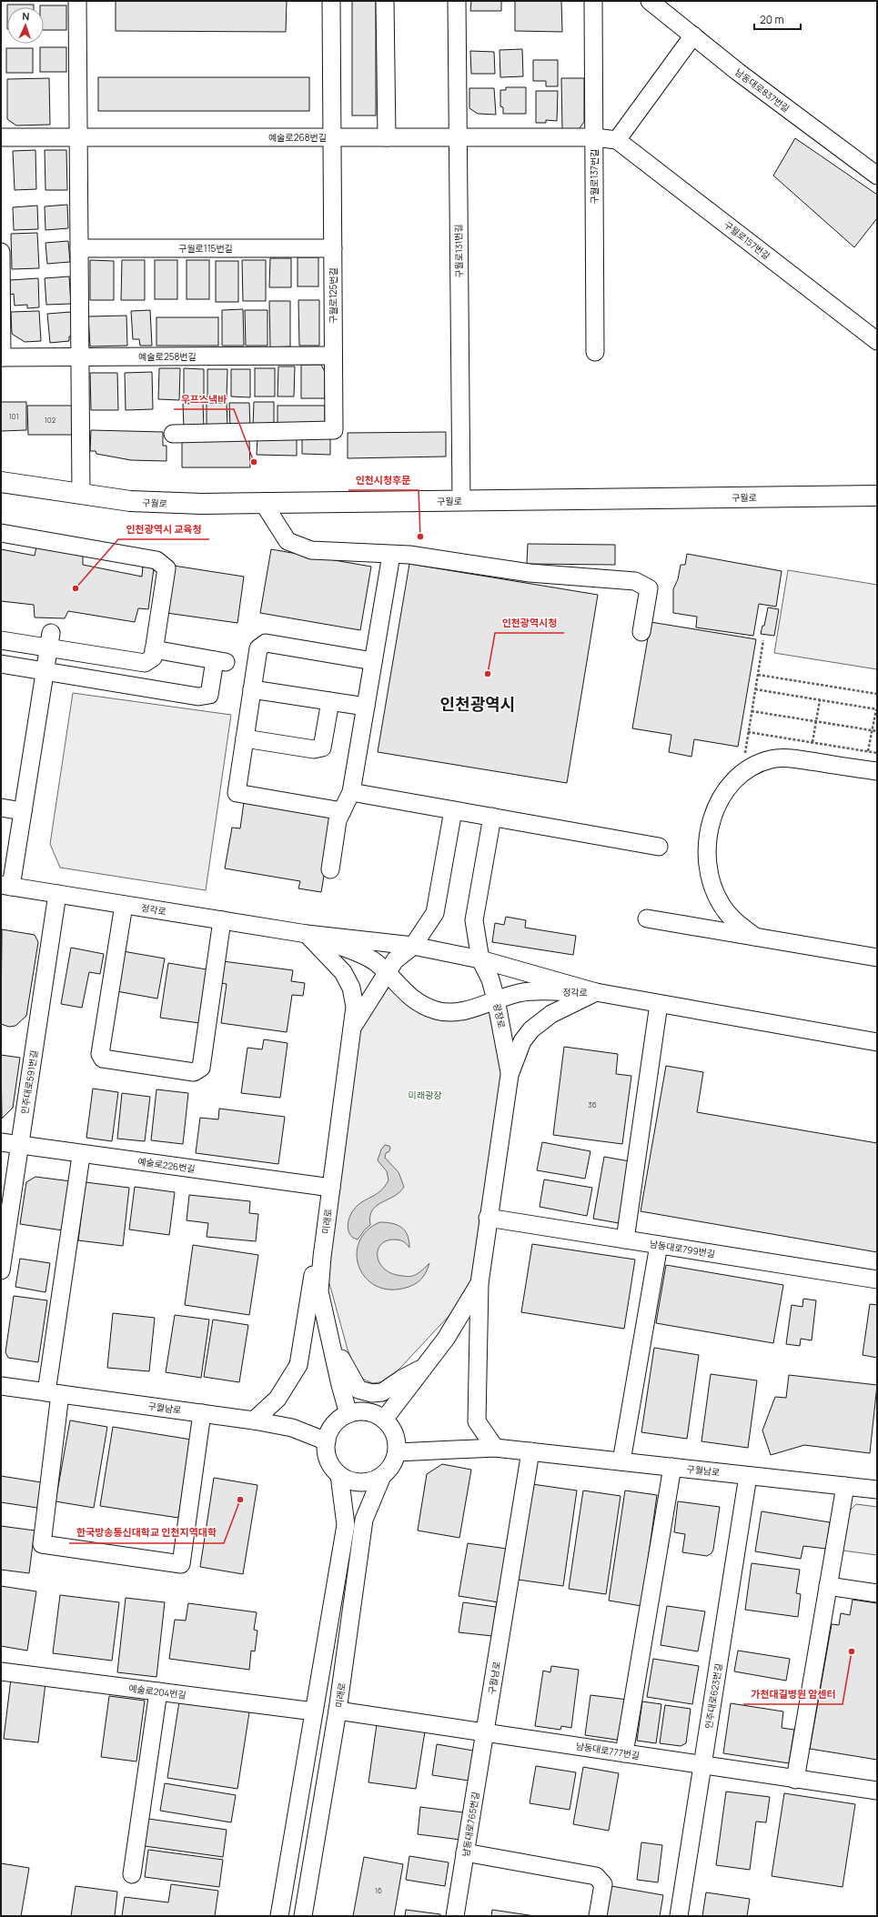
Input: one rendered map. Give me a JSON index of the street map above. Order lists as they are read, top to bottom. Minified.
{"streets":{"main road":["구월로"],"street":["남동대로837번길","예술로268번길","구월로137번길","구월로157번길","구월로115번길","구월로131번길","구월로125번길","예술로258번길","정각로","광장로","인주대로591번길","예술로226번길","미래로","남동대로799번길","구월남로","예술로204번길","인주대로623번길","남동대로777번길","남동대로765번길"]},"crossings":[["예술로268번길","구월로137번길"],["예술로268번길","구월로131번길"],["예술로268번길","구월로125번길"],["구월로115번길","구월로125번길"],["구월로131번길","구월로"],["구월로125번길","예술로258번길"],["정각로","광장로"],["정각로","인주대로591번길"],["정각로","미래로"],["인주대로591번길","예술로226번길"],["예술로226번길","미래로"],["미래로","구월남로"],["미래로","남동대로777번길"],["구월남로","인주대로623번길"],["구월남로","남동대로777번길"],["구월남로","남동대로765번길"],["인주대로623번길","남동대로777번길"],["남동대로777번길","남동대로765번길"]],"districts":["인천광역시"],"parks":["미래광장"],"places":["우프스낵바","인천시청후문","인천광역시 교육청","인천광역시청","한국방송통신대학교 인천지역대학","가천대길병원 암센터"],"house_numbers":["101","102","36","16"],"scale_bar":"20 m","north":"top"}
